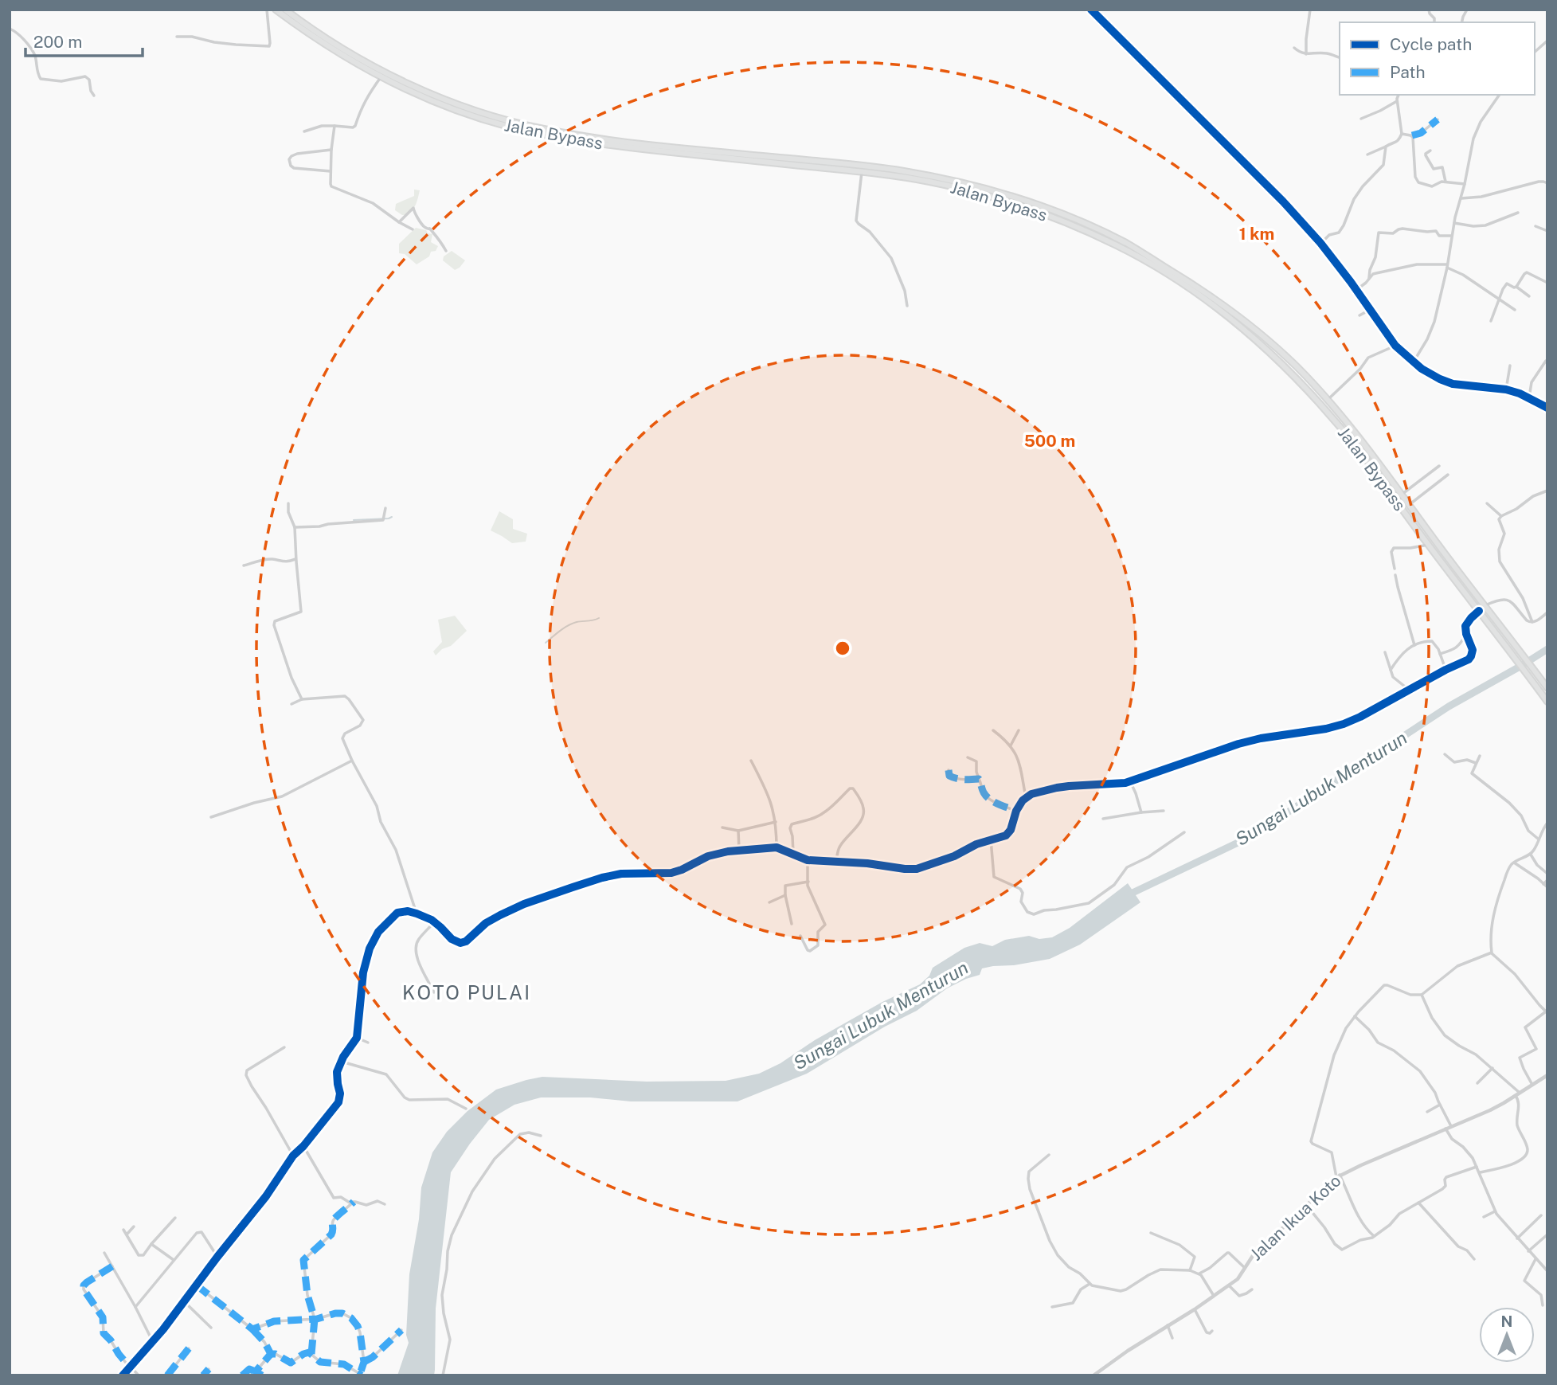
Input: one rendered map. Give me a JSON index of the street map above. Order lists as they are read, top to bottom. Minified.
{"streets":{"highway":["Jalan Bypass"],"street":["Jalan Ikua Koto"]},"districts":["KOTO PULAI"],"water":["Sungai Lubuk Menturun"],"legend":["Cycle path","Path"],"scale_bar":"200 m","north":"top","rings":["1 km","500 m"]}
